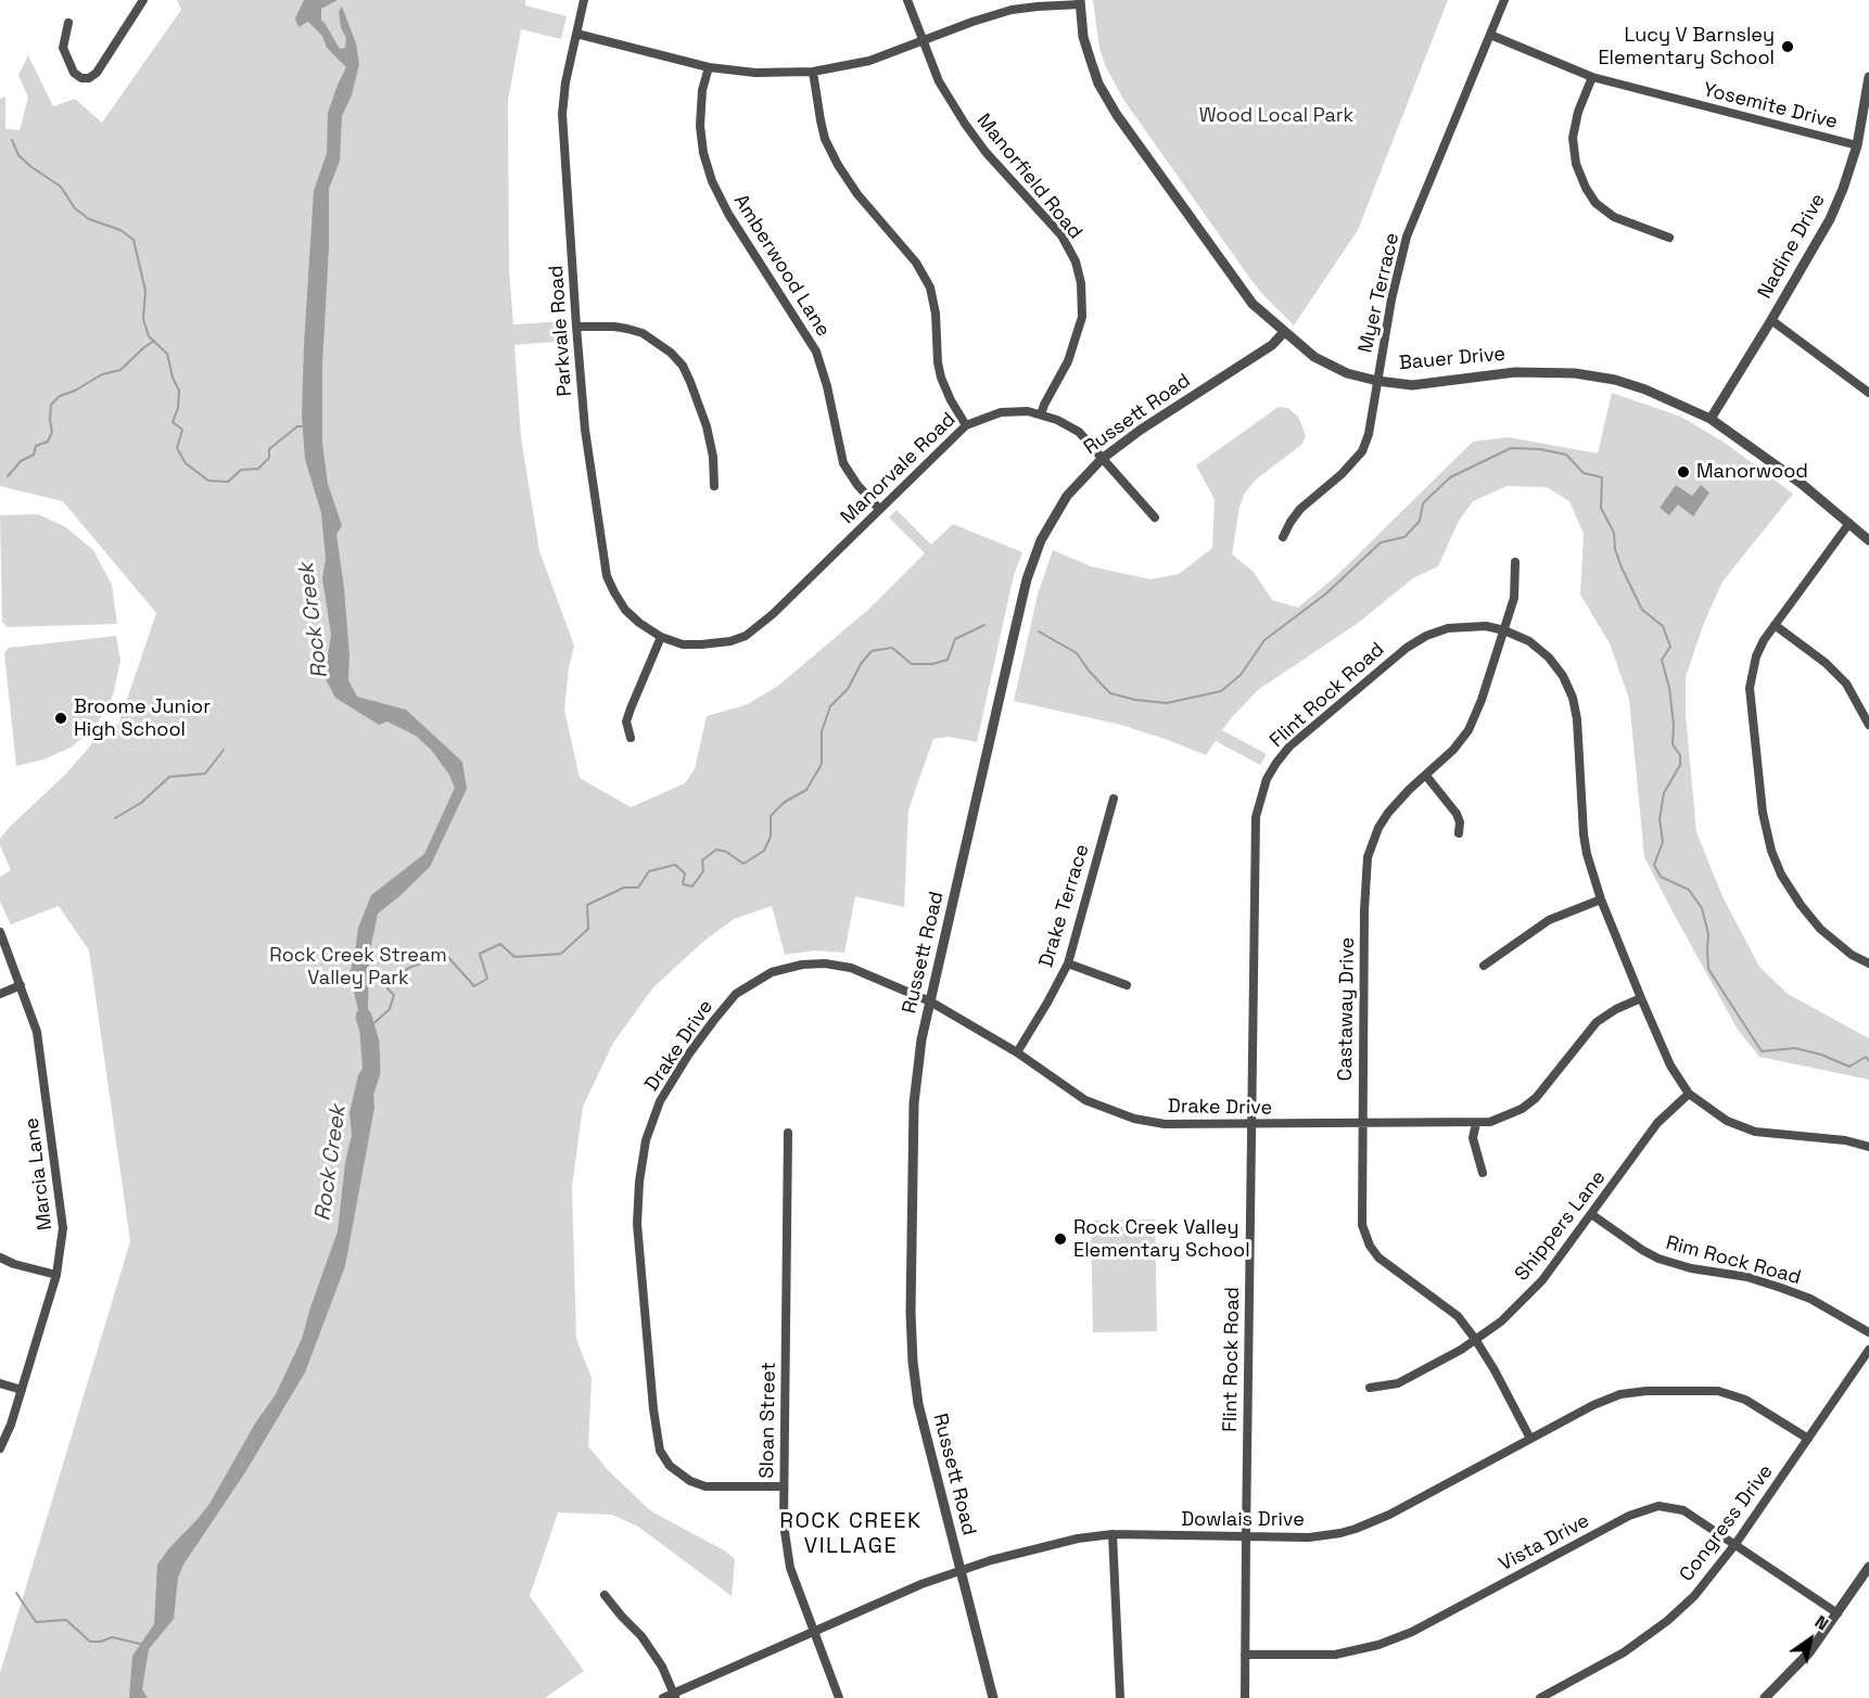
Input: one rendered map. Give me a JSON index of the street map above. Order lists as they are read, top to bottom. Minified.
{"streets":{"street":["Yosemite Drive","Manorfield Road","Nadine Drive","Amberwood Lane","Myer Terrace","Parkvale Road","Bauer Drive","Russett Road","Manorvale Road","Flint Rock Road","Drake Terrace","Castaway Drive","Drake Drive","Marcia Lane","Shippers Lane","Rim Rock Road","Sloan Street","Dowlais Drive","Congress Drive","Vista Drive"]},"crossings":[["Yosemite Drive","Nadine Drive"],["Yosemite Drive","Myer Terrace"],["Manorfield Road","Manorvale Road"],["Nadine Drive","Bauer Drive"],["Amberwood Lane","Manorvale Road"],["Myer Terrace","Bauer Drive"],["Parkvale Road","Manorvale Road"],["Bauer Drive","Russett Road"],["Russett Road","Manorvale Road"],["Russett Road","Drake Drive"],["Russett Road","Dowlais Drive"],["Flint Rock Road","Castaway Drive"],["Flint Rock Road","Drake Drive"],["Flint Rock Road","Shippers Lane"],["Flint Rock Road","Dowlais Drive"],["Flint Rock Road","Vista Drive"],["Drake Terrace","Drake Drive"],["Castaway Drive","Drake Drive"],["Castaway Drive","Shippers Lane"],["Castaway Drive","Dowlais Drive"],["Drake Drive","Sloan Street"],["Shippers Lane","Rim Rock Road"],["Sloan Street","Dowlais Drive"],["Dowlais Drive","Congress Drive"],["Congress Drive","Vista Drive"]],"districts":["ROCK CREEK VILLAGE"],"water":["Rock Creek"],"parks":["Wood Local Park","Rock Creek Stream Valley Park"],"places":["Lucy V Barnsley Elementary School","Manorwood","Broome Junior High School","Rock Creek Valley Elementary School"],"north":"top right"}
